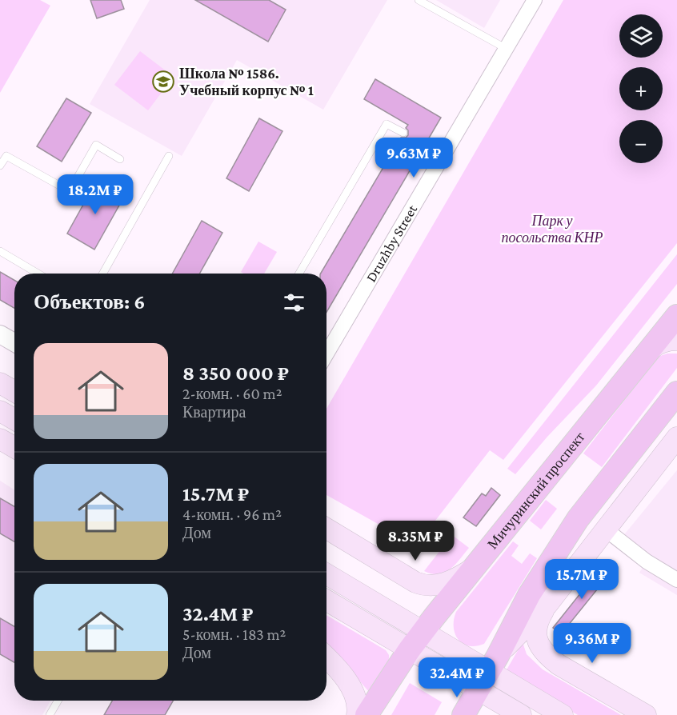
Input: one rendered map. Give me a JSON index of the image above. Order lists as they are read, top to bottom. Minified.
{"streets":{"main road":["Мичуринский проспект"],"street":["Druzhby Street"]},"parks":["Парк у посольства КНР"],"places":{"school or university":["Школа № 1586. Учебный корпус № 1"]},"page":{"map_buttons":["+","−"],"price":["9.63M ₽","18.2M ₽","8.35M ₽","15.7M ₽","9.36M ₽","32.4M ₽"],"heading":"Объектов: 6","list":[{"name":"8 350 000 ₽","note":"2-комн. · 60 m² · Квартира"},{"name":"15.7M ₽","note":"4-комн. · 96 m² · Дом"},{"name":"32.4M ₽","note":"5-комн. · 183 m² · Дом"}]}}
